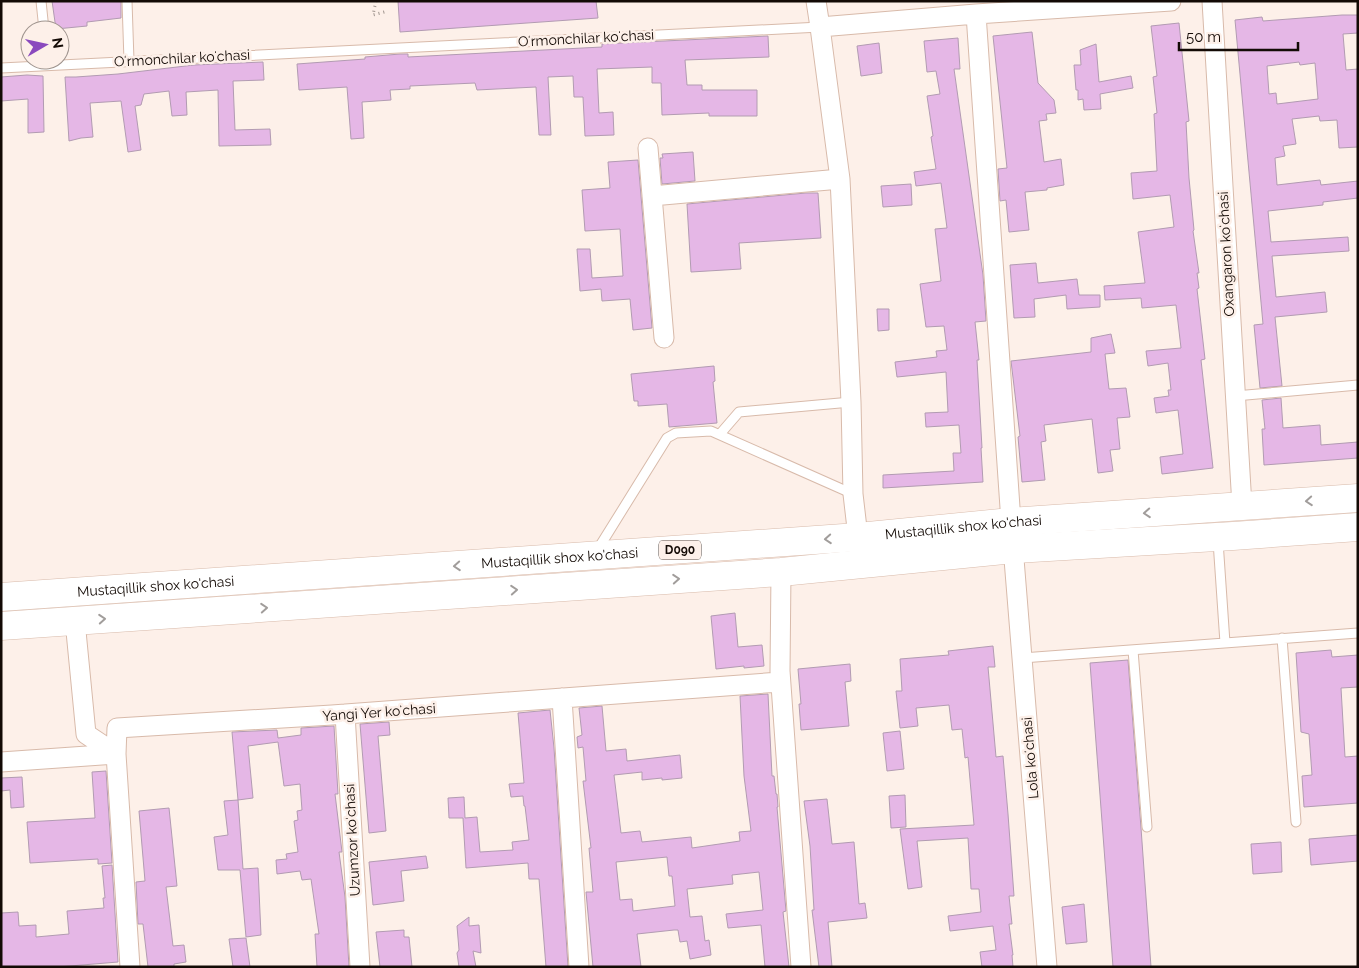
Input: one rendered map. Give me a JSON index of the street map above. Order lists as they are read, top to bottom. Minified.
{"streets":{"main road":["Mustaqillik shox ko'chasi","D090"],"street":["Oʻrmonchilar koʻchasi","Oxangaron koʻchasi","Yangi Yer koʻchasi","Lola koʻchasi","Uzumzor koʻchasi"]},"crossings":[["Oʻrmonchilar koʻchasi","Lola koʻchasi"],["Oxangaron koʻchasi","Mustaqillik shox ko'chasi"],["Mustaqillik shox ko'chasi","Lola koʻchasi"],["Yangi Yer koʻchasi","Uzumzor koʻchasi"]],"scale_bar":"50 m","north":"right"}
